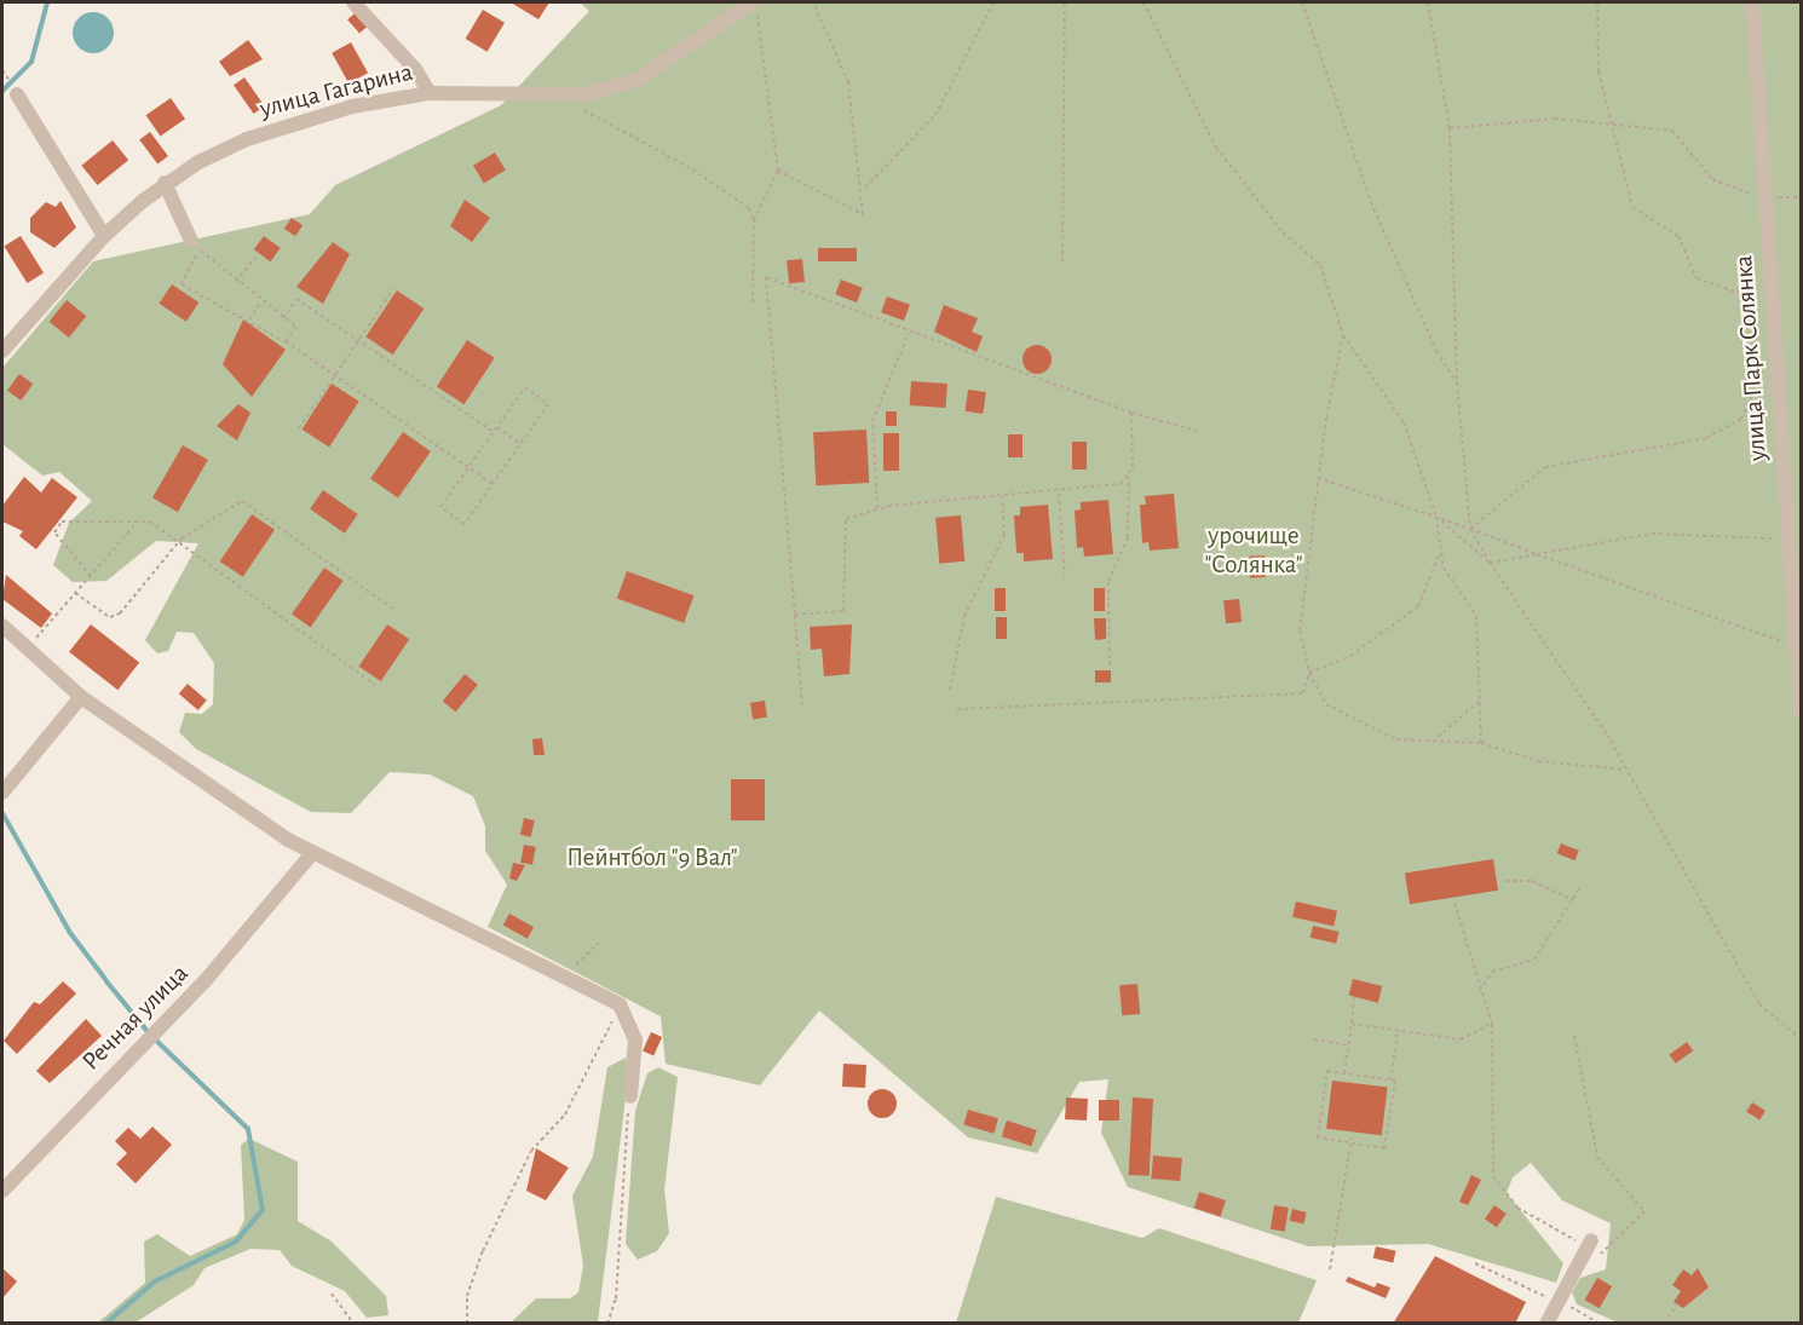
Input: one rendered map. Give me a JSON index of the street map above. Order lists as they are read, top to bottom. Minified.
{"streets":{"street":["улица Гагарина","улица Парк Солянка","Речная улица"]},"parks":["урочище \"Солянка\"","Пейнтбол \"9 Вал\""]}
